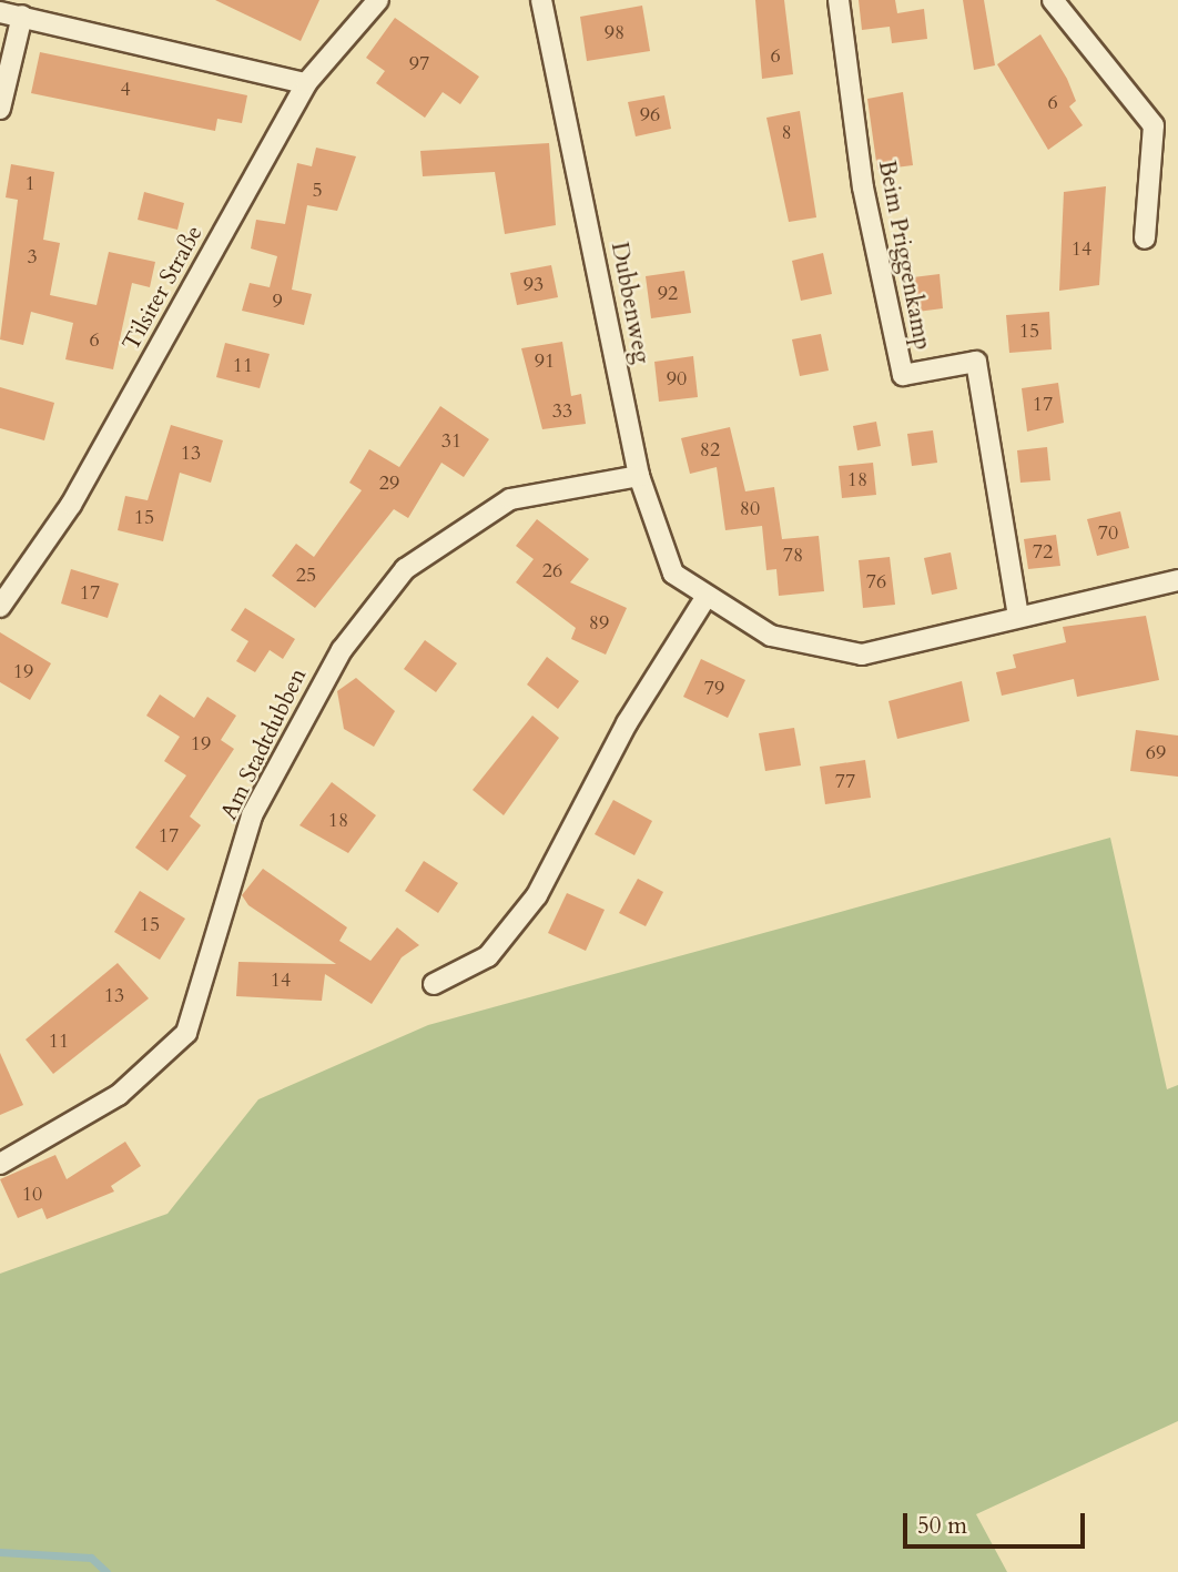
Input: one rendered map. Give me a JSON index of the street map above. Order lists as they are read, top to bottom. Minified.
{"streets":{"street":["Beim Priggenkamp","Tilsiter Straße","Dubbenweg","Am Stadtdubben"]},"crossings":[["Beim Priggenkamp","Dubbenweg"],["Dubbenweg","Am Stadtdubben"]],"house_numbers":["98","6","97","4","6","96","8","1","5","14","3","93","92","9","15","6","91","11","90","17","33","31","82","13","18","29","80","15","70","72","78","26","25","76","17","89","19","79","19","69","77","18","17","15","14","13","11","10"],"scale_bar":"50 m"}
